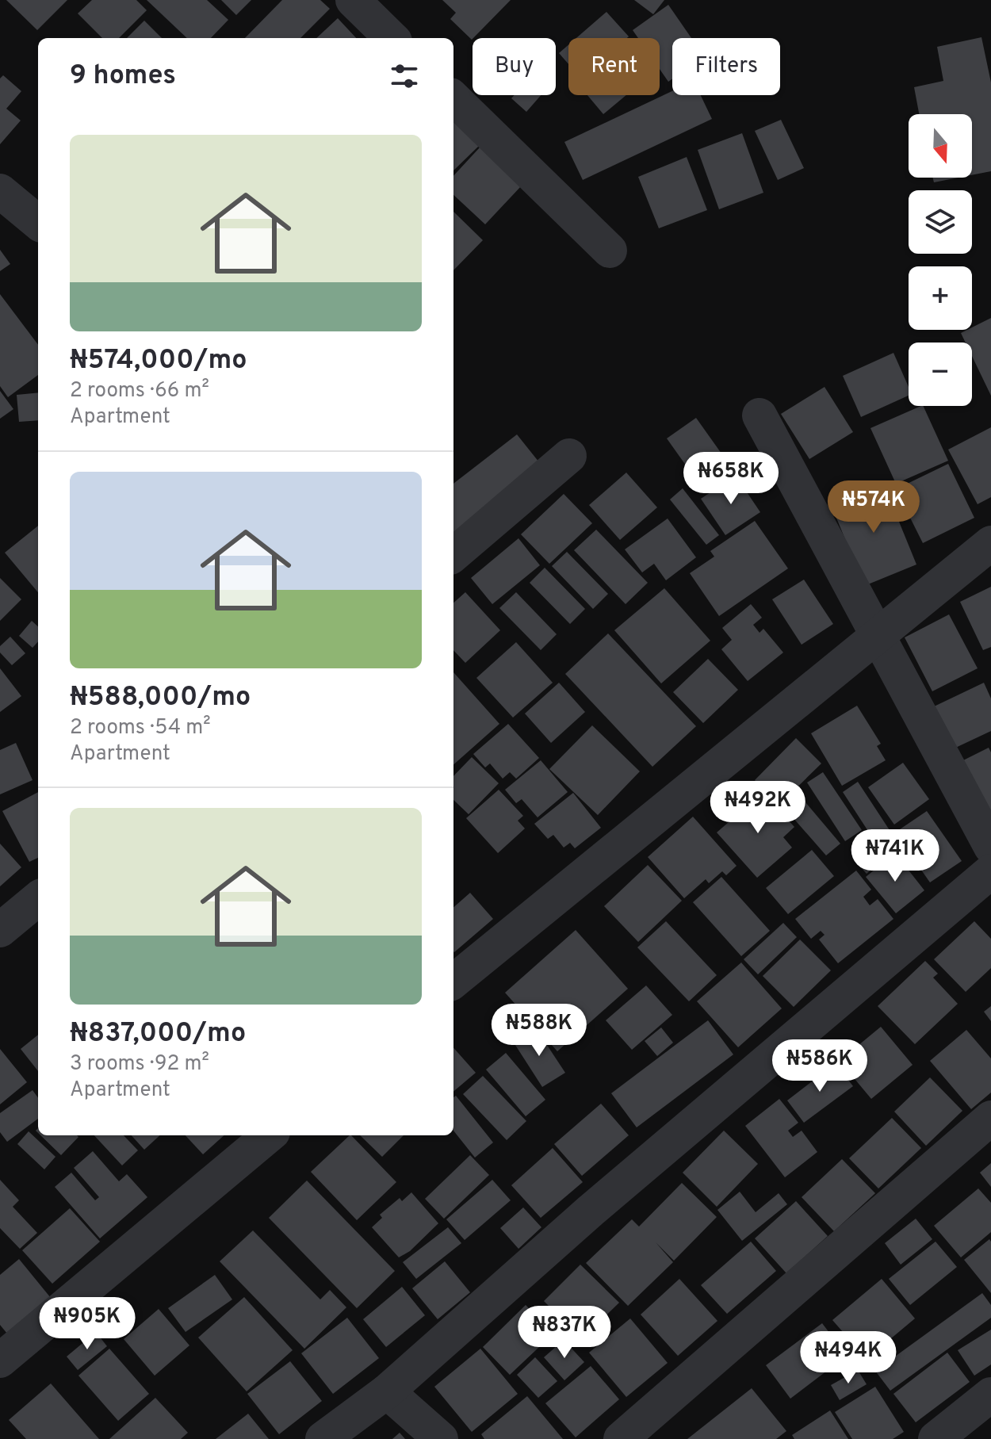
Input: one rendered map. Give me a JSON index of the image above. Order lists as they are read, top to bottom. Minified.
{"north":"bottom","page":{"chip":["Buy","Rent","Filters"],"heading":"9 homes","map_buttons":["+","−"],"list":[{"name":"₦574,000/mo","note":"2 rooms · 66 m² · Apartment"},{"name":"₦588,000/mo","note":"2 rooms · 54 m² · Apartment"},{"name":"₦837,000/mo","note":"3 rooms · 92 m² · Apartment"}],"price":["₦658K","₦574K","₦492K","₦741K","₦588K","₦586K","₦905K","₦837K","₦494K"]}}
